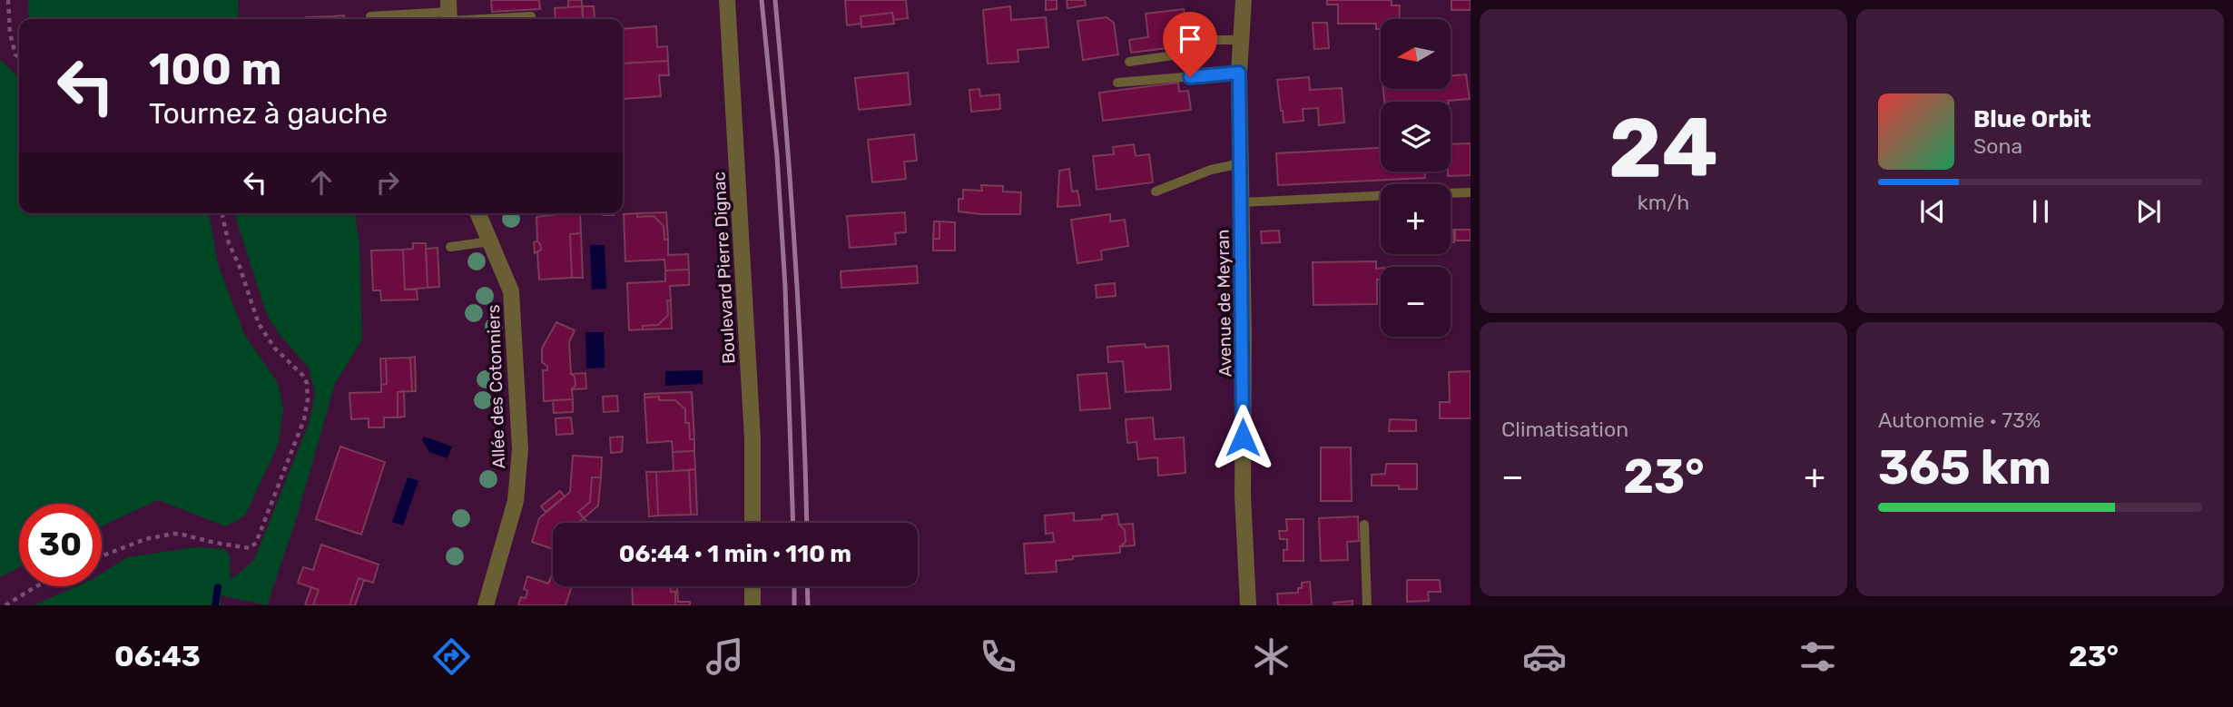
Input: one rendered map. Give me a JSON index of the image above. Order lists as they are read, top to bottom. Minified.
{"streets":{"street":["Boulevard Pierre Dignac","Avenue de Meyran","Allée des Cotonniers"]},"north":"left","page":{"tile":[["24","km/h"],"Climatisation",["Autonomie · 73%","365 km"]],"map_buttons":["+","−"],"turn":["100 m","Tournez à gauche"],"song":["Blue Orbit","Sona"],"heat":["−","23°","+"],"limit":"30","trip":"06:44 · 1 min · 110 m","tabs":["06:43","23°"]}}
